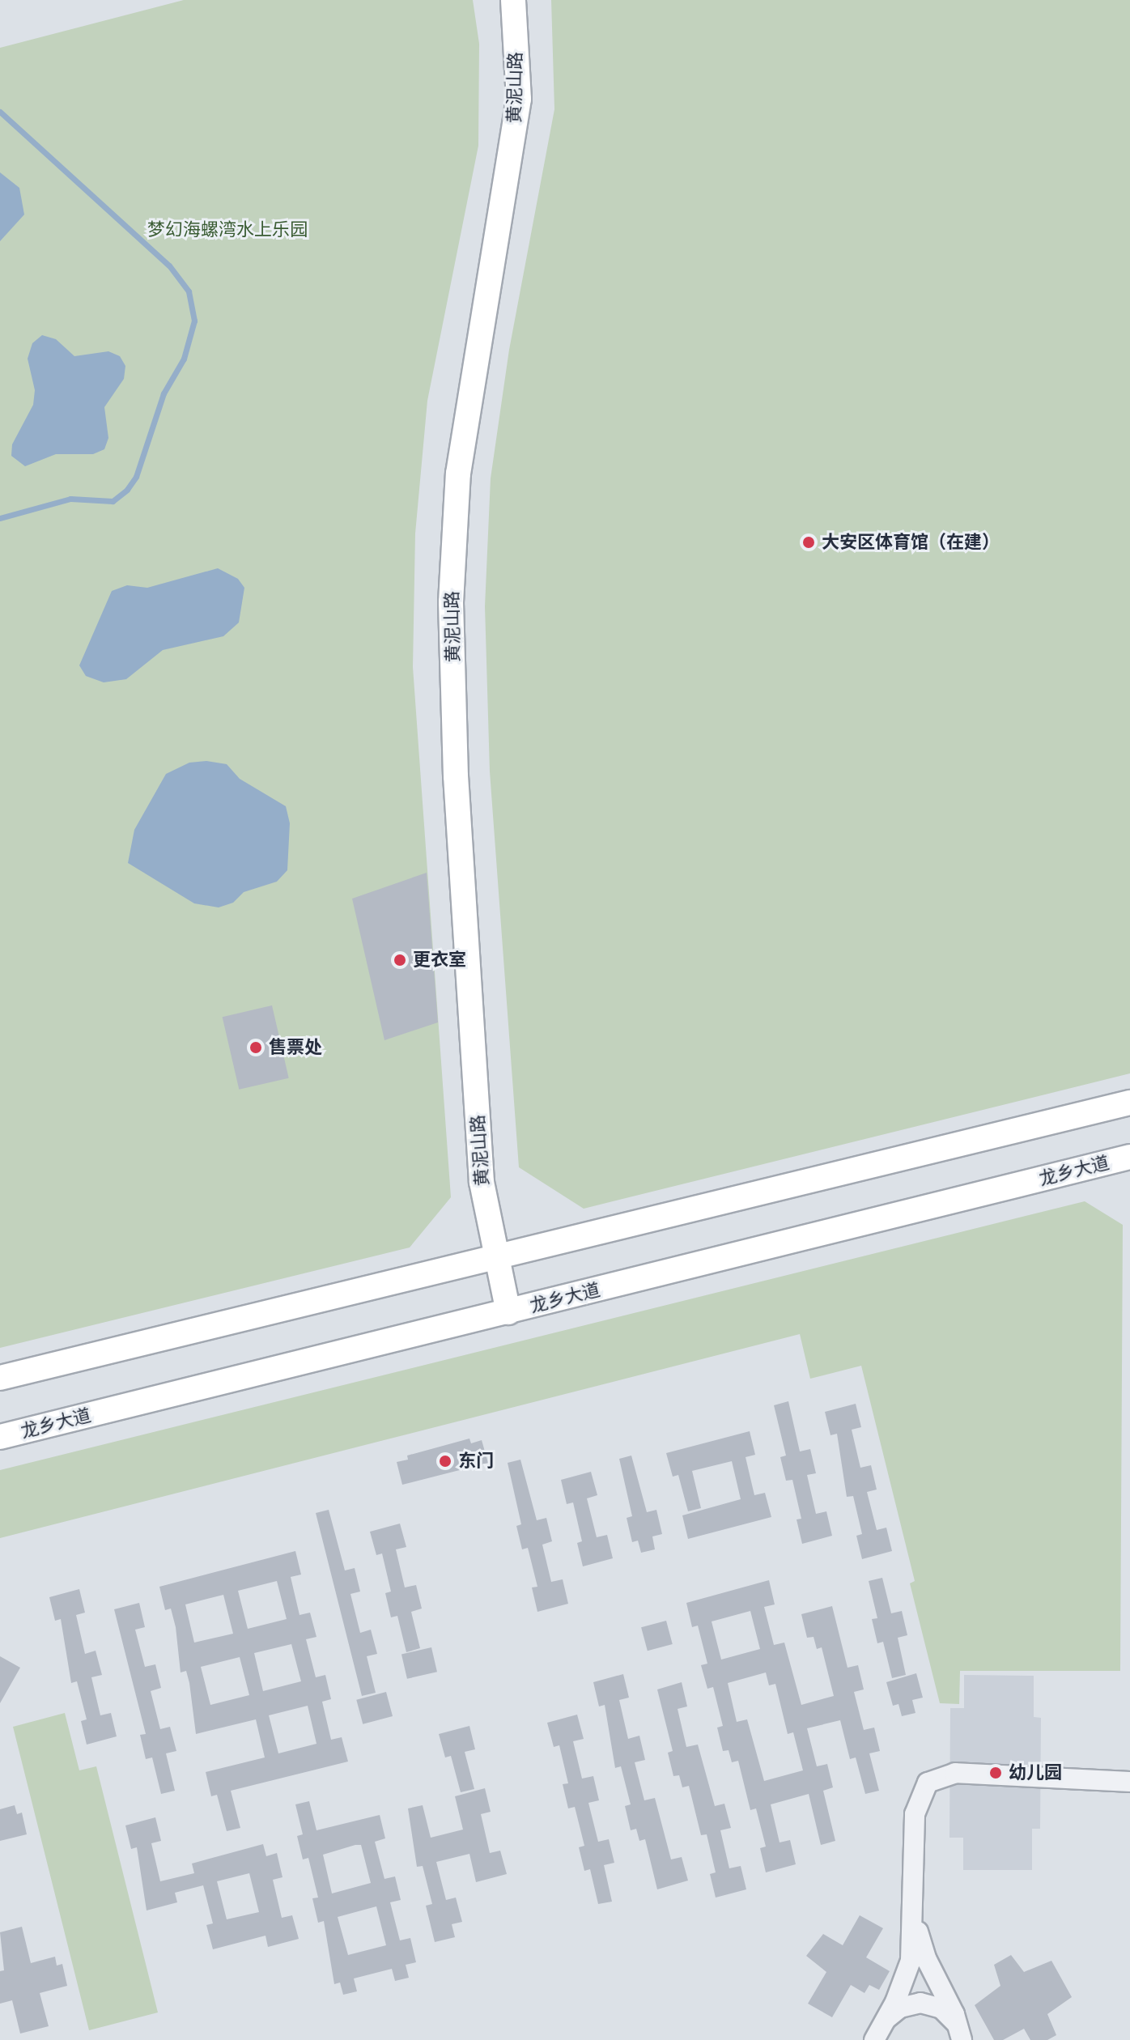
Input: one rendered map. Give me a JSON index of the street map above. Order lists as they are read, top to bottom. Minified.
{"streets":{"main road":["黄泥山路","龙乡大道"]},"crossings":[["黄泥山路","龙乡大道"]],"parks":["梦幻海螺湾水上乐园"],"places":["大安区体育馆（在建）","更衣室","售票处","东门","幼儿园"]}
